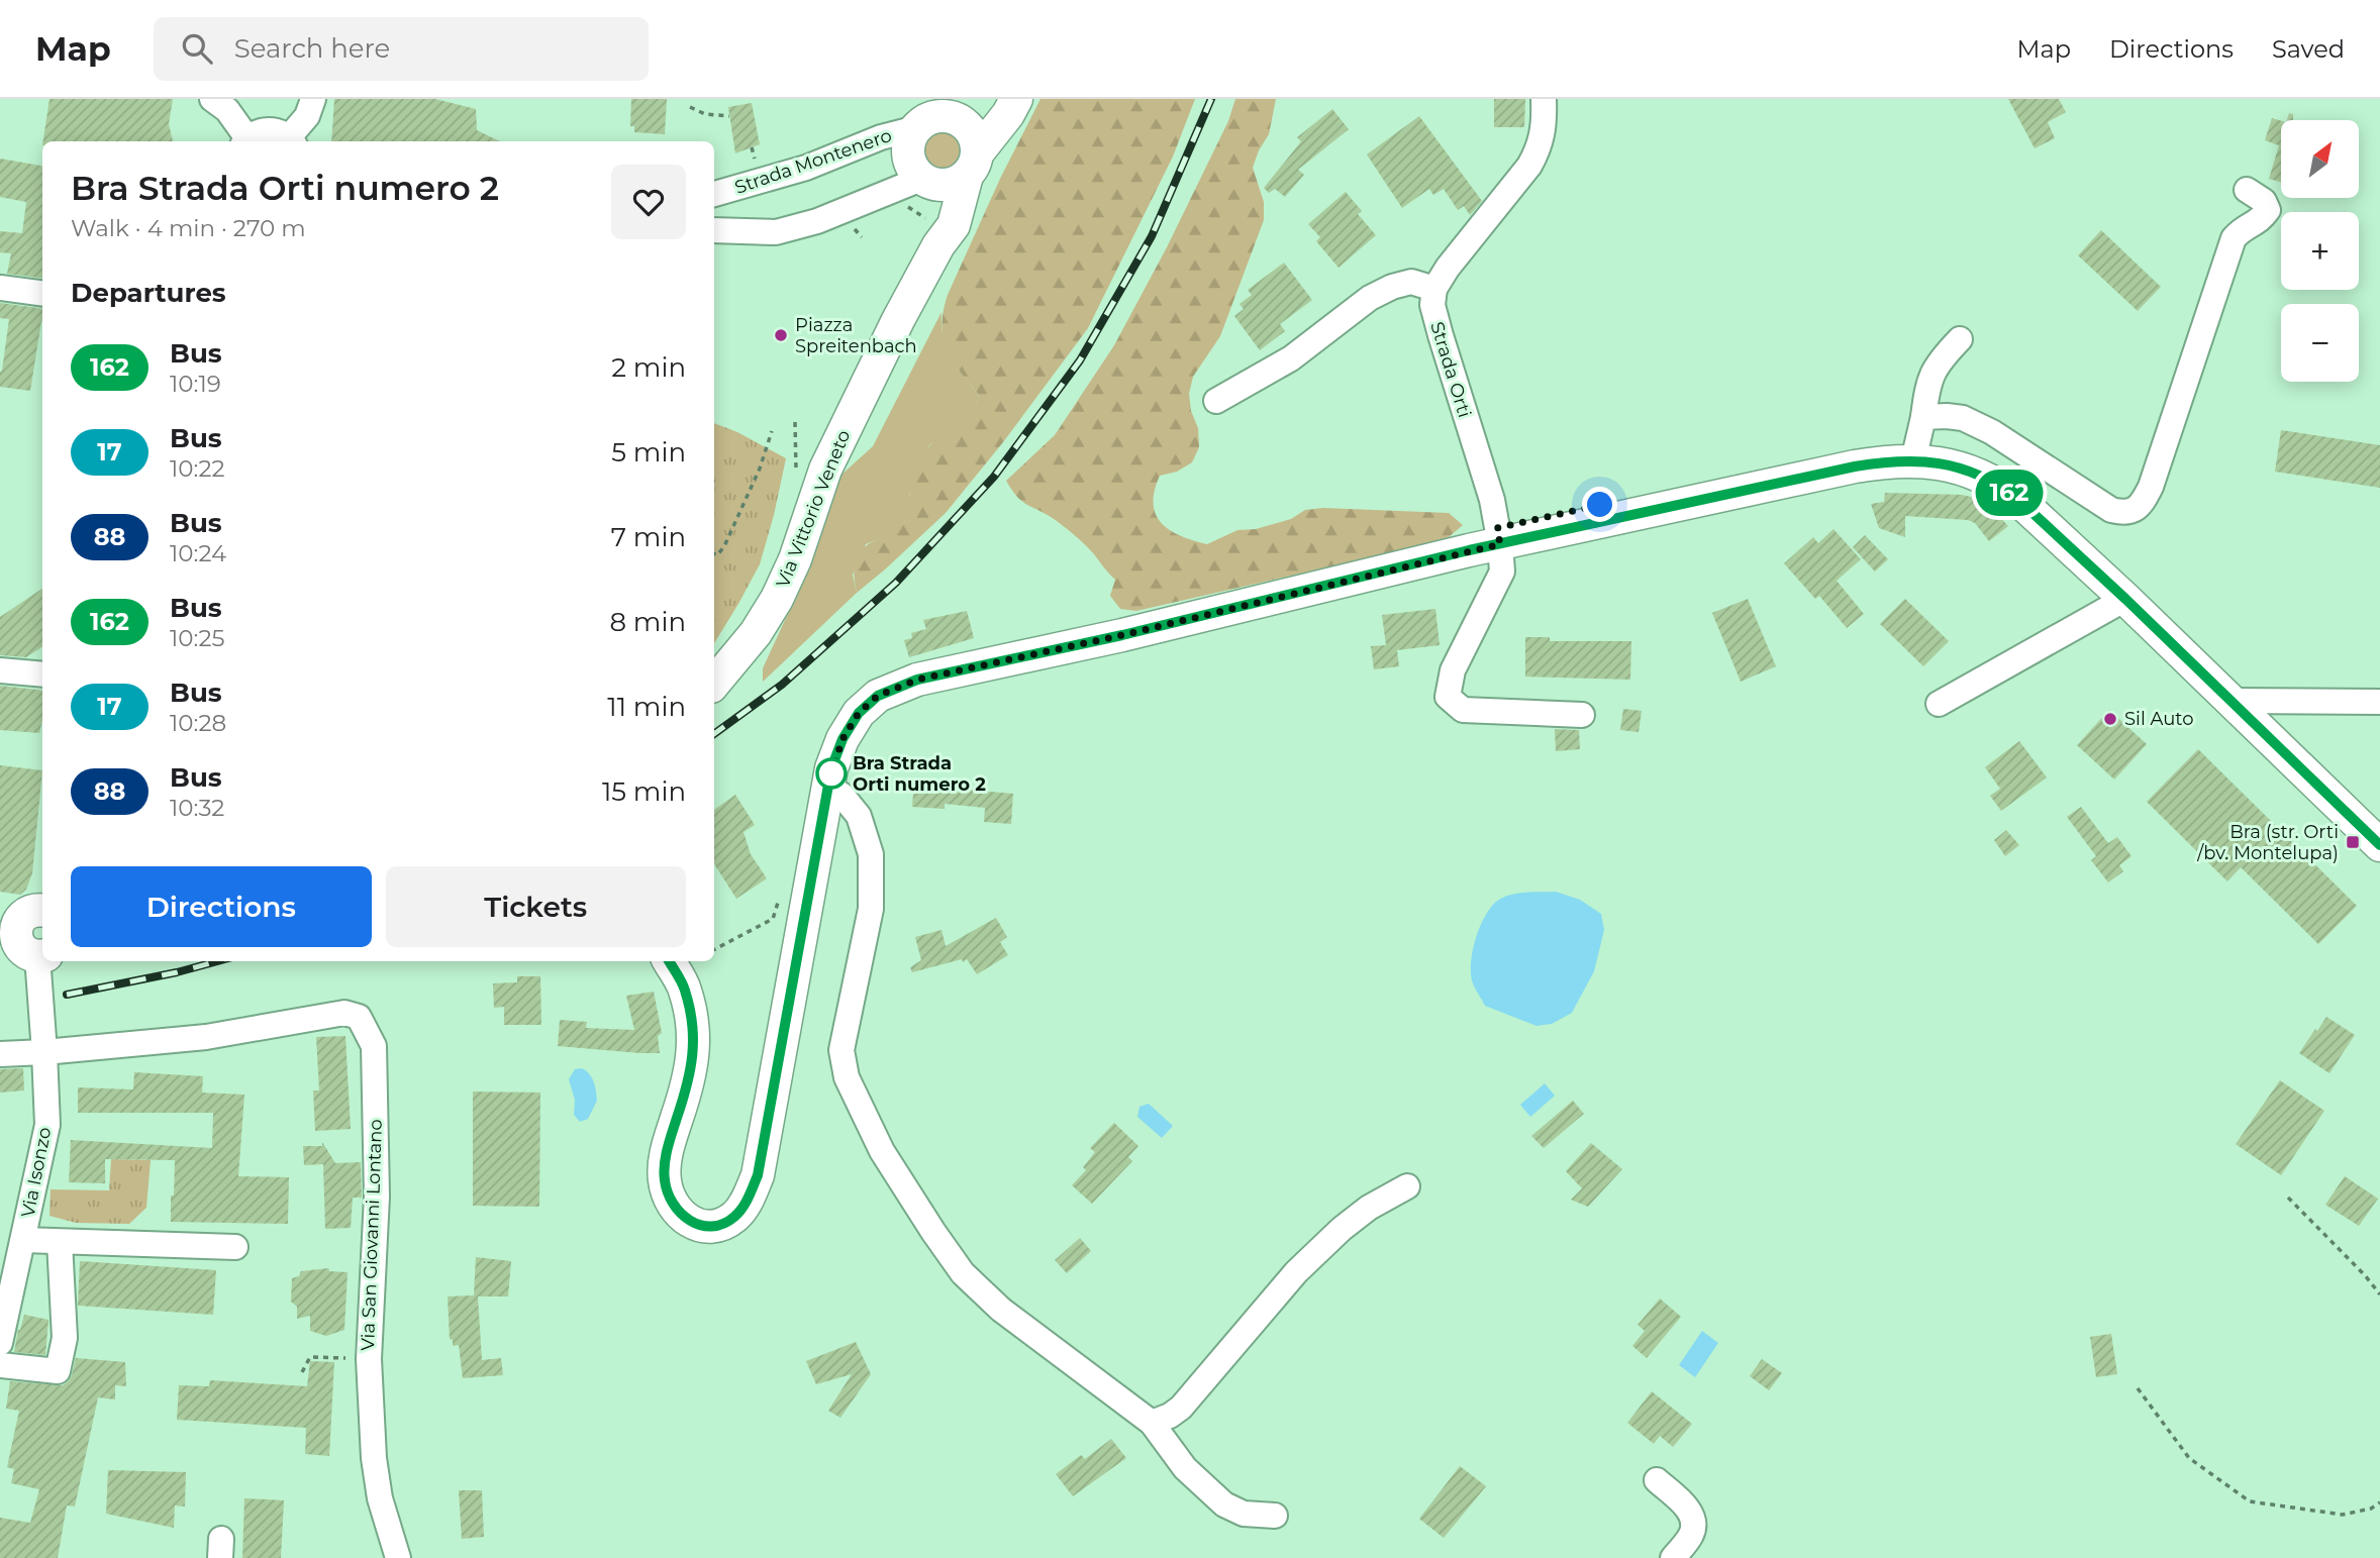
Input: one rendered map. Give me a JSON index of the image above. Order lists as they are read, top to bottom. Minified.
{"streets":{"main road":["Via Vittorio Veneto"],"street":["Strada Montenero","Strada Orti","Via Isonzo","Via San Giovanni Lontano"]},"crossings":[["Strada Montenero","Via Vittorio Veneto"],["Via Isonzo","Via San Giovanni Lontano"]],"places":{"other":["Piazza Spreitenbach","Sil Auto","Bra Strada Orti numero 2"],"transit":["Bra (str. Orti /bv. Montelupa)"]},"lines":["bus line 162"],"north":"top right","page":{"header":"Map","search":"Search here","nav":["Map","Directions","Saved"],"on_map":"162","map_buttons":["+","−"],"heading":[["Bra Strada Orti numero 2","Walk · 4 min · 270 m"],"Departures"],"list":[{"mark":"162","name":"Bus","note":"10:19","value":"2 min"},{"mark":"17","name":"Bus","note":"10:22","value":"5 min"},{"mark":"88","name":"Bus","note":"10:24","value":"7 min"},{"mark":"162","name":"Bus","note":"10:25","value":"8 min"},{"mark":"17","name":"Bus","note":"10:28","value":"11 min"},{"mark":"88","name":"Bus","note":"10:32","value":"15 min"}],"buttons":["Directions","Tickets"]}}
